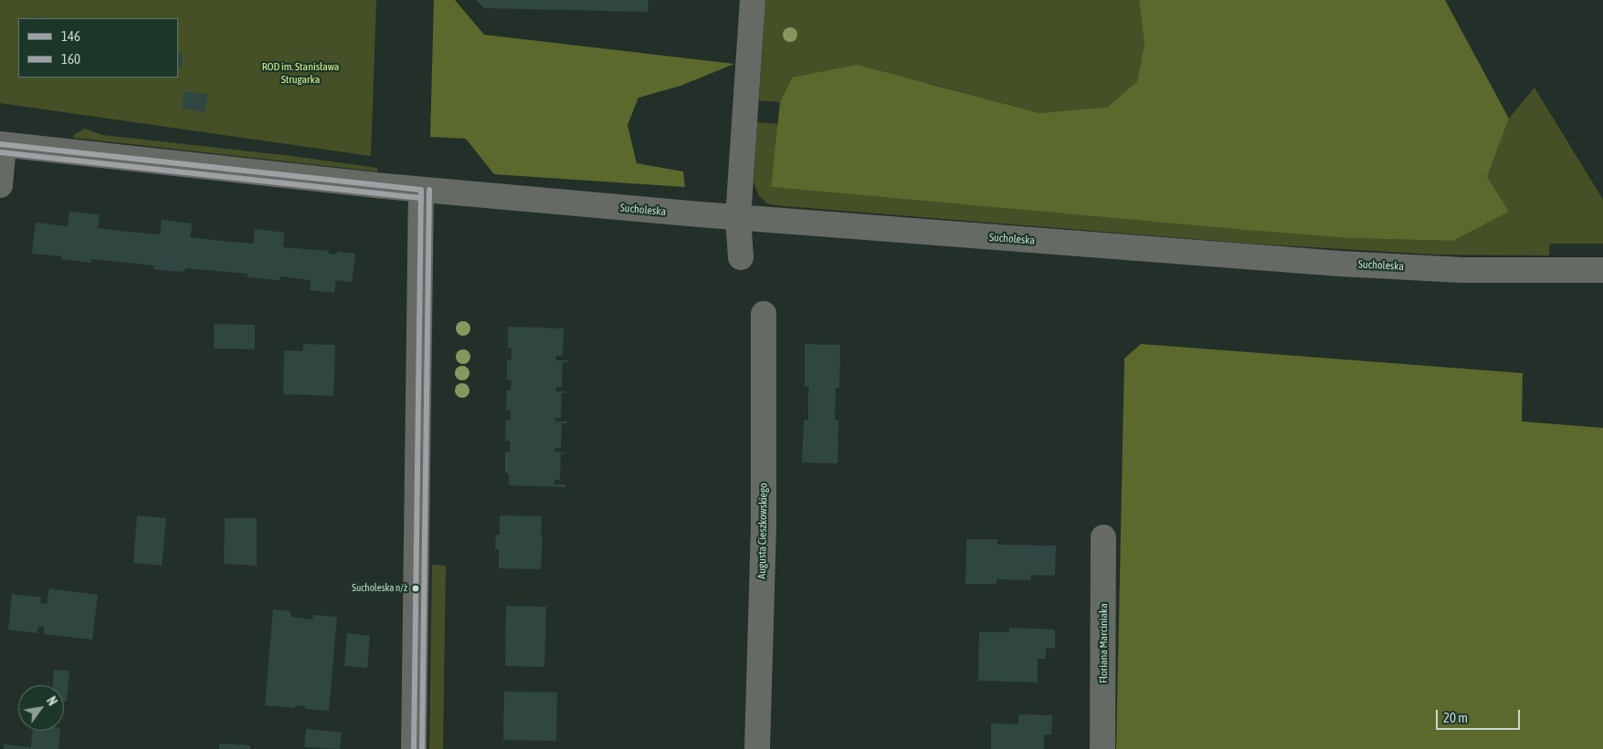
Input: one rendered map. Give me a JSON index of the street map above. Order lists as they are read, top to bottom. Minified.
{"streets":{"street":["Sucholeska","Augusta Cieszkowskiego","Floriana Marciniaka"]},"parks":["ROD im. Stanisława Strugarka"],"places":["Sucholeska n/ż"],"lines":["transit line 146","transit line 160"],"legend":["146","160"],"scale_bar":"20 m","north":"top right"}
